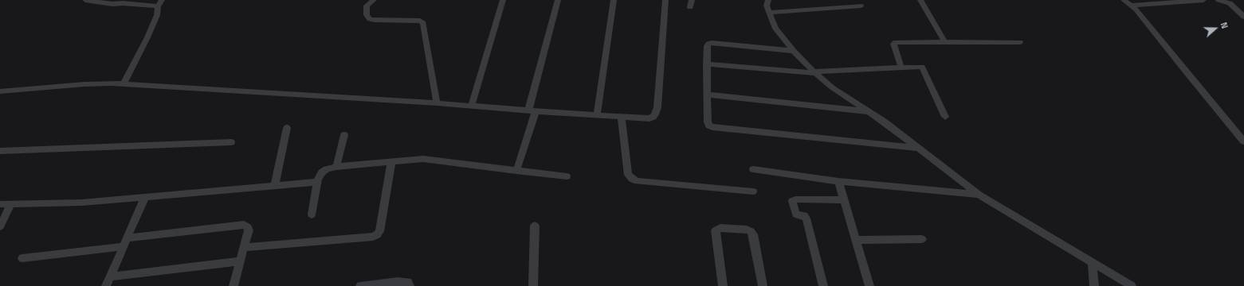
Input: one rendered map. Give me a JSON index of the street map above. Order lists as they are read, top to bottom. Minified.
{"north":"right"}
